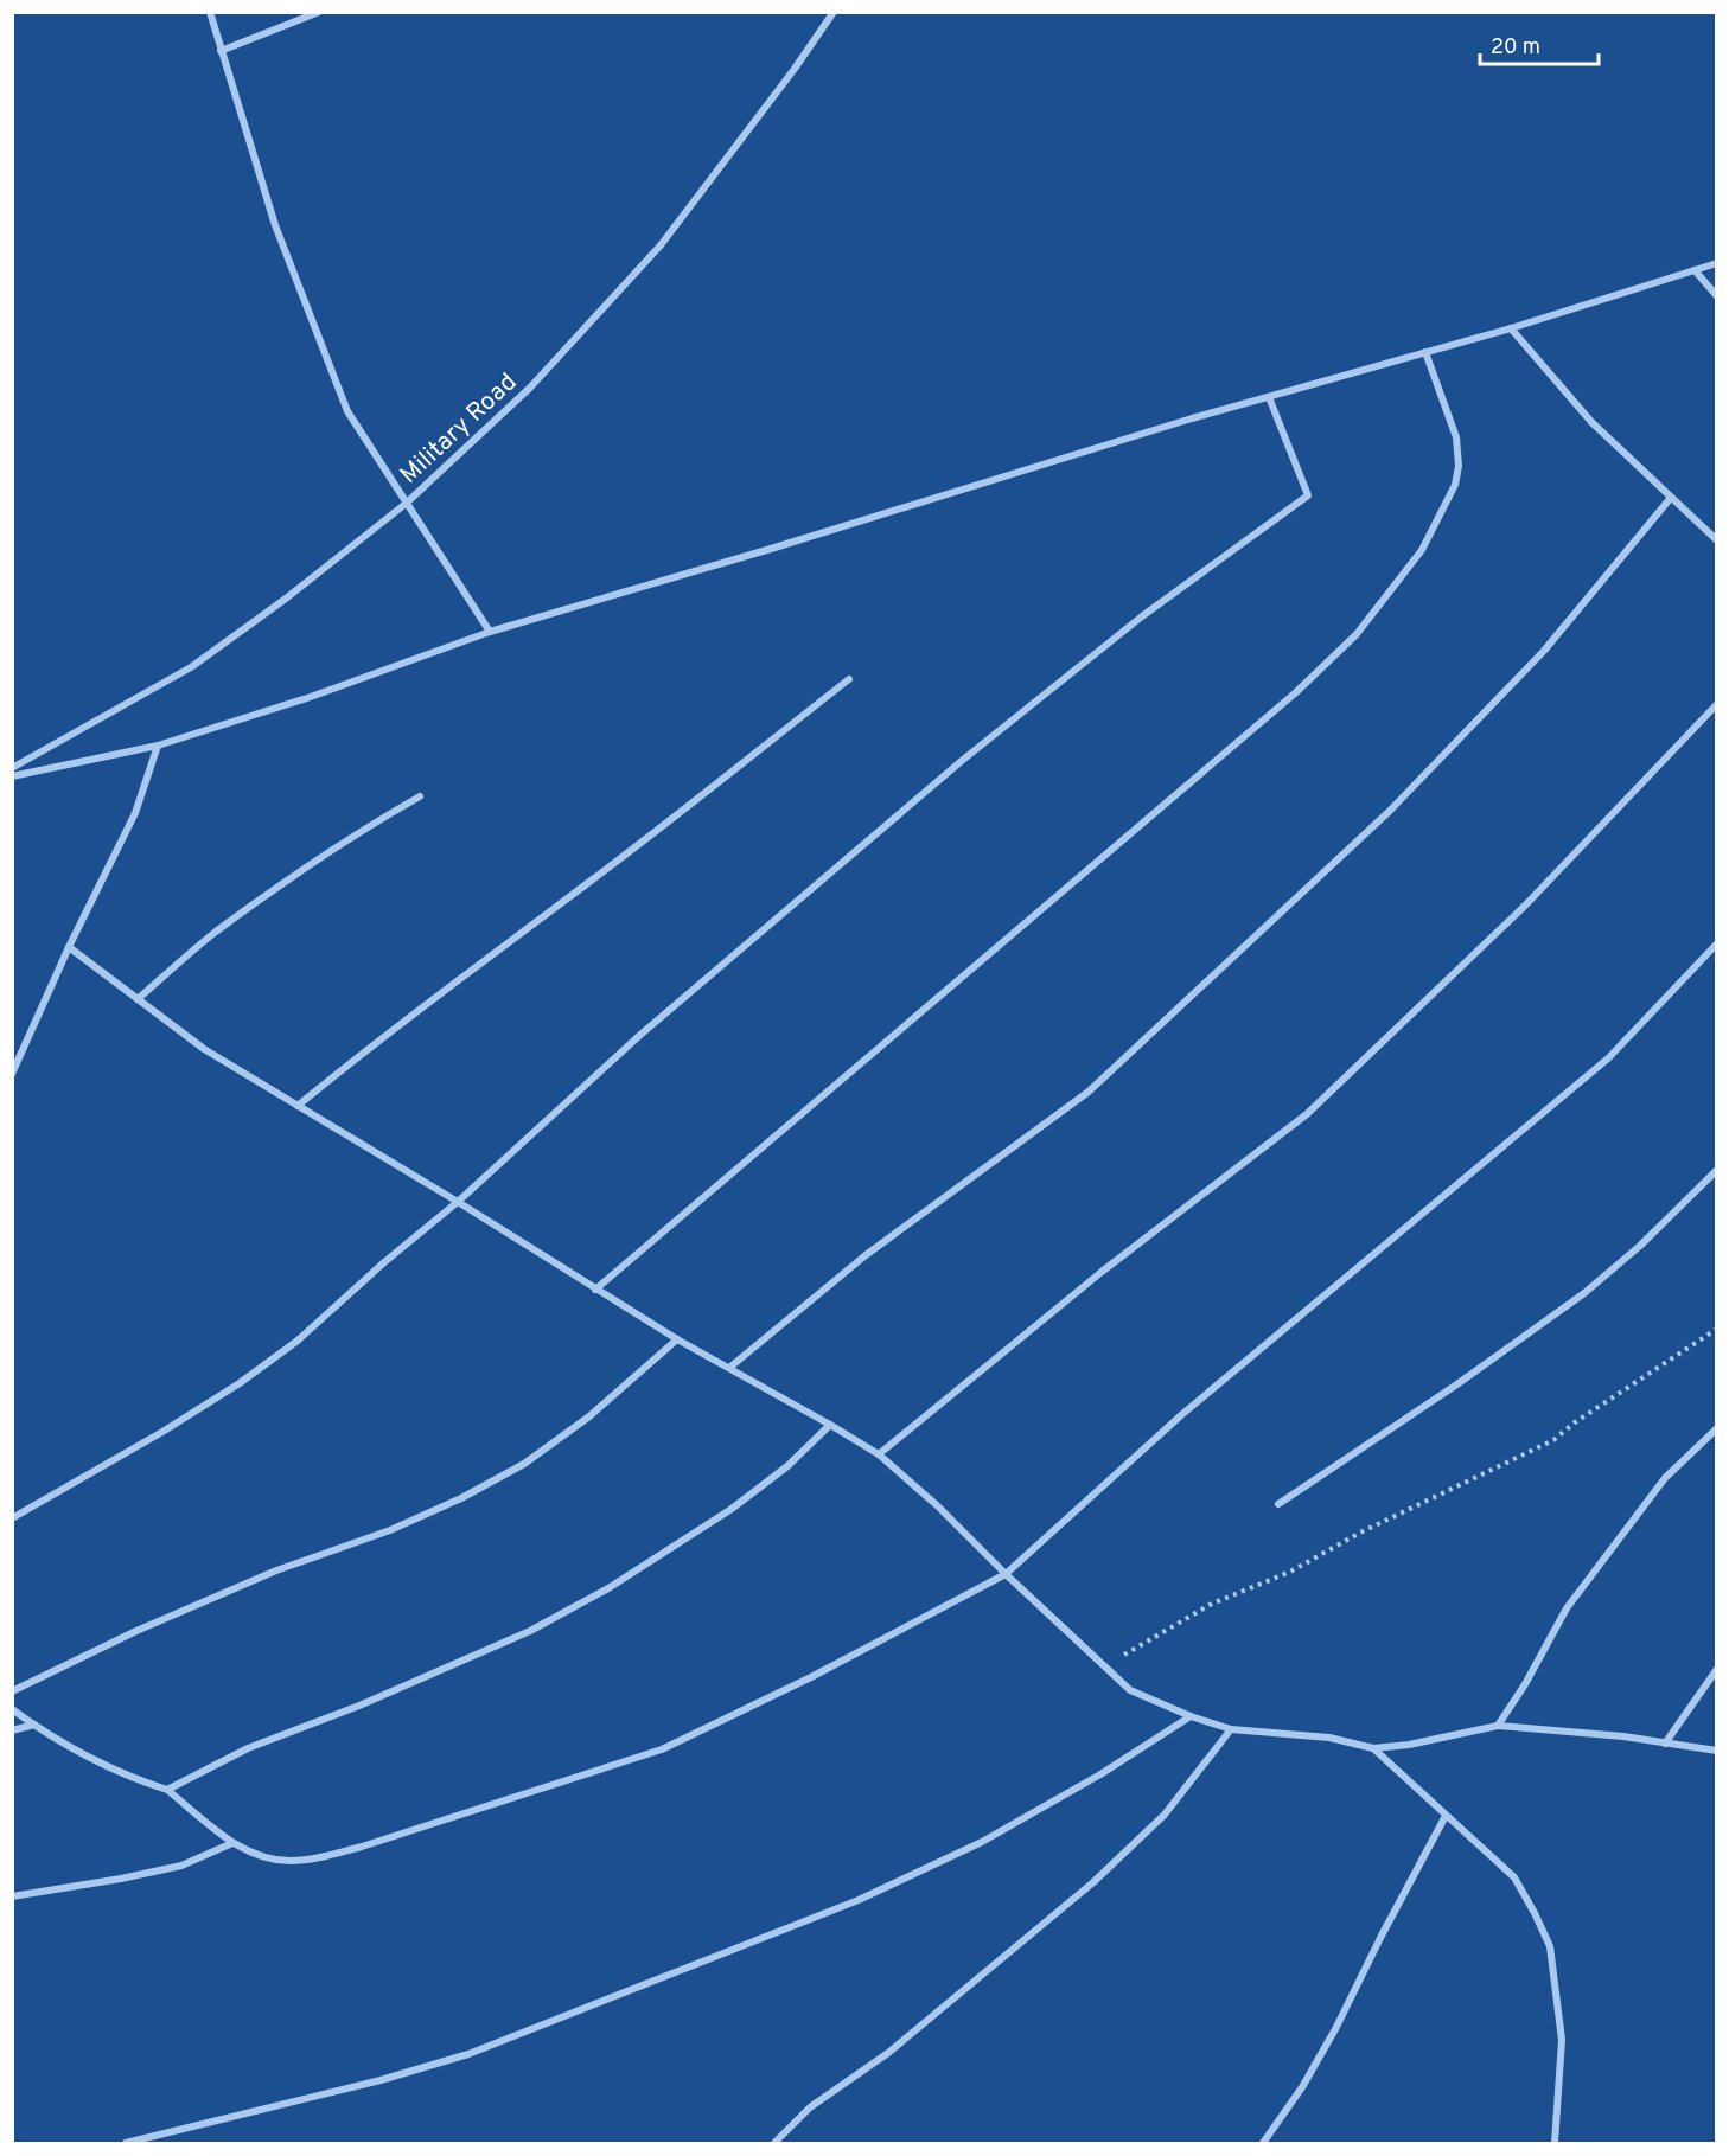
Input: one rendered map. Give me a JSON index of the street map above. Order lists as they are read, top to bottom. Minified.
{"streets":{"street":["Military Road"]},"scale_bar":"20 m"}
